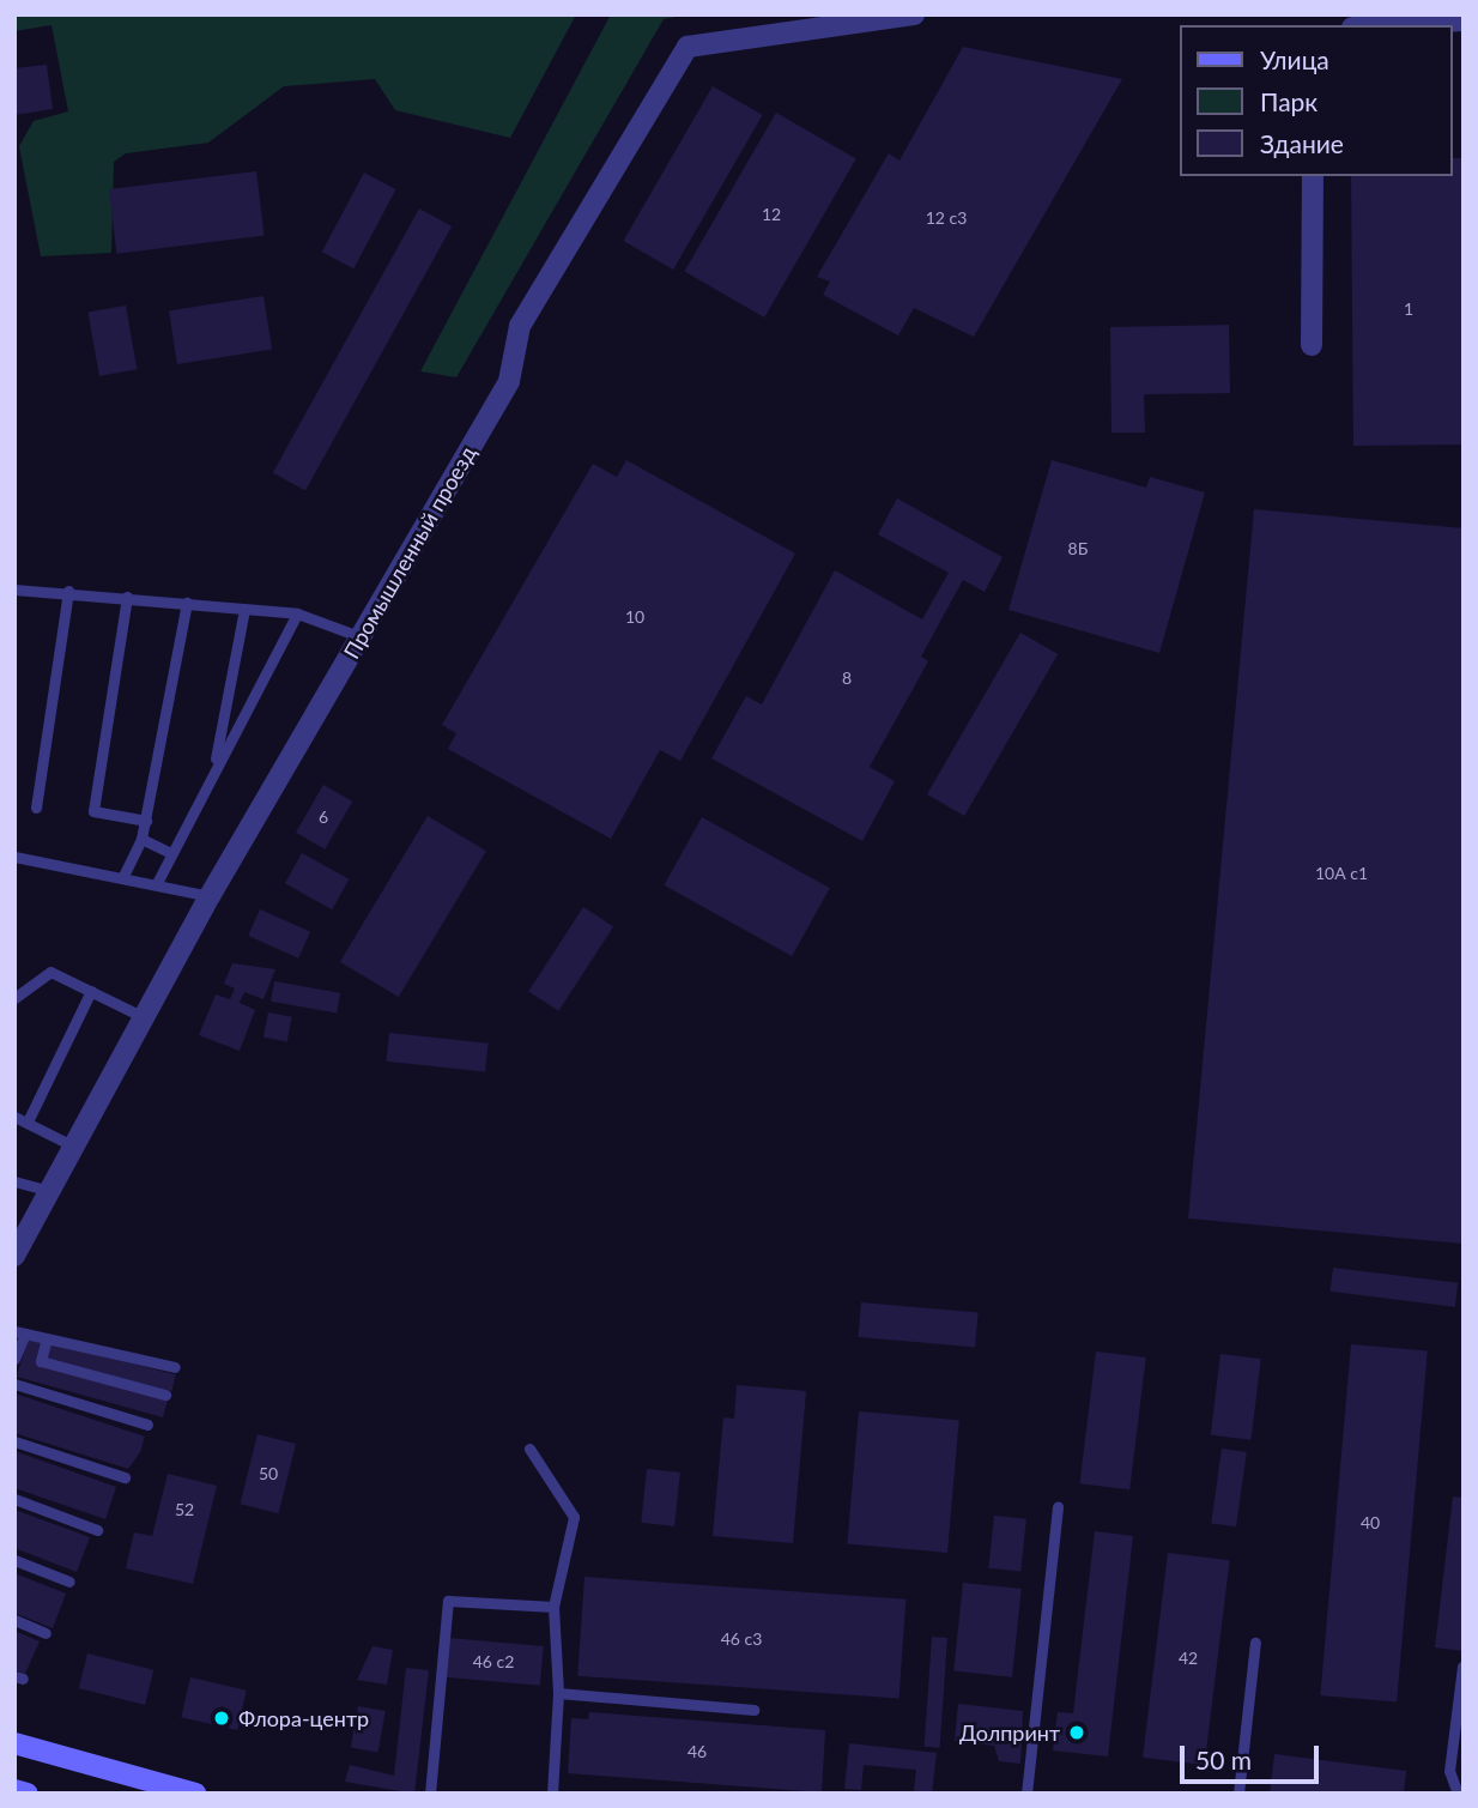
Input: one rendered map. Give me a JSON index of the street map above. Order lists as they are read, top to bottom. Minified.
{"streets":{"street":["Промышленный проезд"]},"places":["Флора-центр","Долпринт"],"house_numbers":["12","12 с3","1","8Б","10","8","6","10А с1","50","52","40","46 с3","42","46 с2","46"],"legend":["Улица","Парк","Здание"],"scale_bar":"50 m"}
